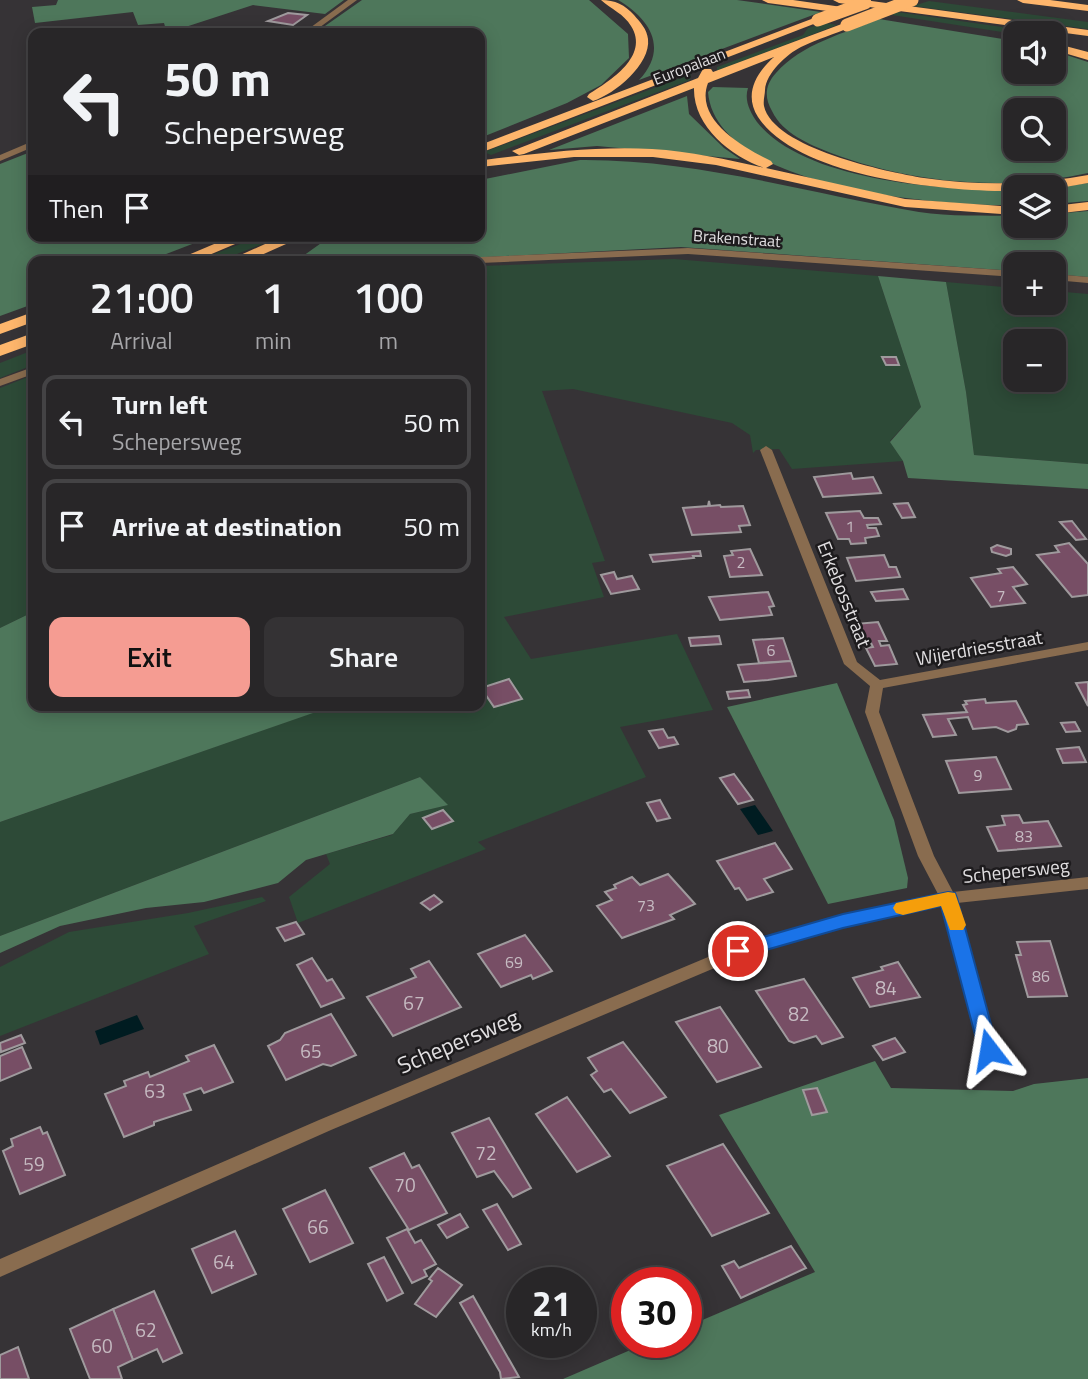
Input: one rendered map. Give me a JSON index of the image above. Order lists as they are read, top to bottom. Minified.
{"streets":{"highway":["Europalaan"],"street":["Brakenstraat","Erkebosstraat","Wijerdriesstraat","Schepersweg"]},"crossings":[["Erkebosstraat","Wijerdriesstraat"]],"house_numbers":["1","2","7","6","9","83","73","69","86","84","67","82","80","65","63","72","59","70","66","64","62","60"],"page":{"map_buttons":["+","−"],"turn":["50 m","Schepersweg"],"then":"Then","eta":["21:00","Arrival","1","min","100","m"],"list":[{"name":"Turn left","note":"Schepersweg","value":"50 m"},{"name":"Arrive at destination","value":"50 m"}],"buttons":["Exit","Share"],"speed":"21 km/h","limit":"30"}}
